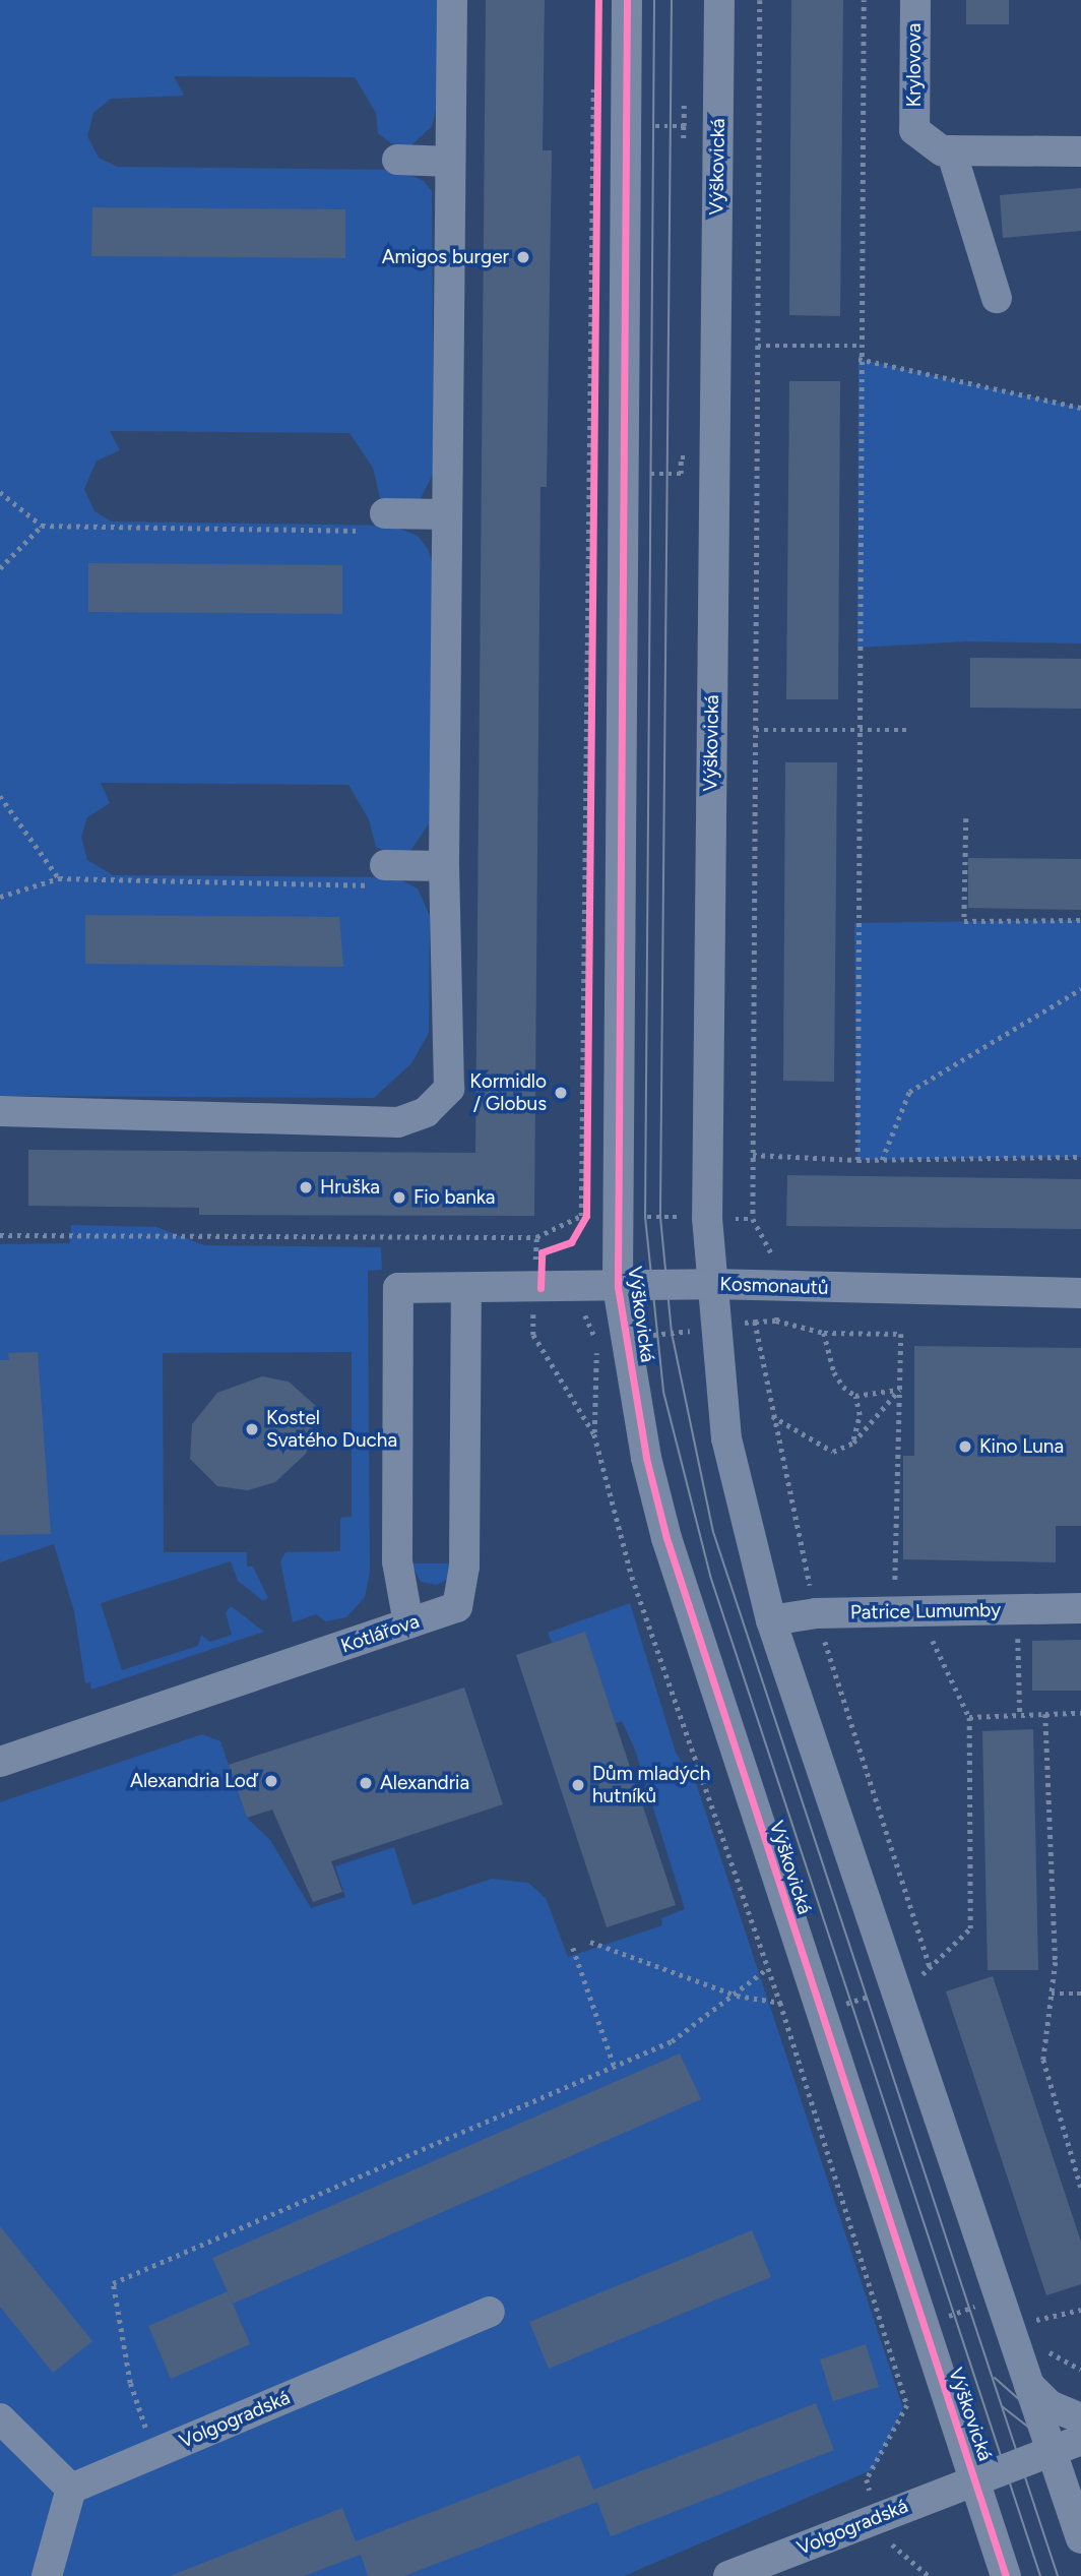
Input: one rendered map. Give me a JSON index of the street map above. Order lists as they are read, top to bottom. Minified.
{"streets":{"street":["Krylovova","Výškovická","Kosmonautů","Patrice Lumumby","Kotlářova","Volgogradská"]},"crossings":[["Výškovická","Kosmonautů"],["Výškovická","Patrice Lumumby"],["Výškovická","Volgogradská"],["Kosmonautů","Kotlářova"]],"places":["Amigos burger","Kormidlo / Globus","Hruška","Fio banka","Kostel Svatého Ducha","Kino Luna","Alexandria Loď","Alexandria","Dům mladých hutníků"]}
